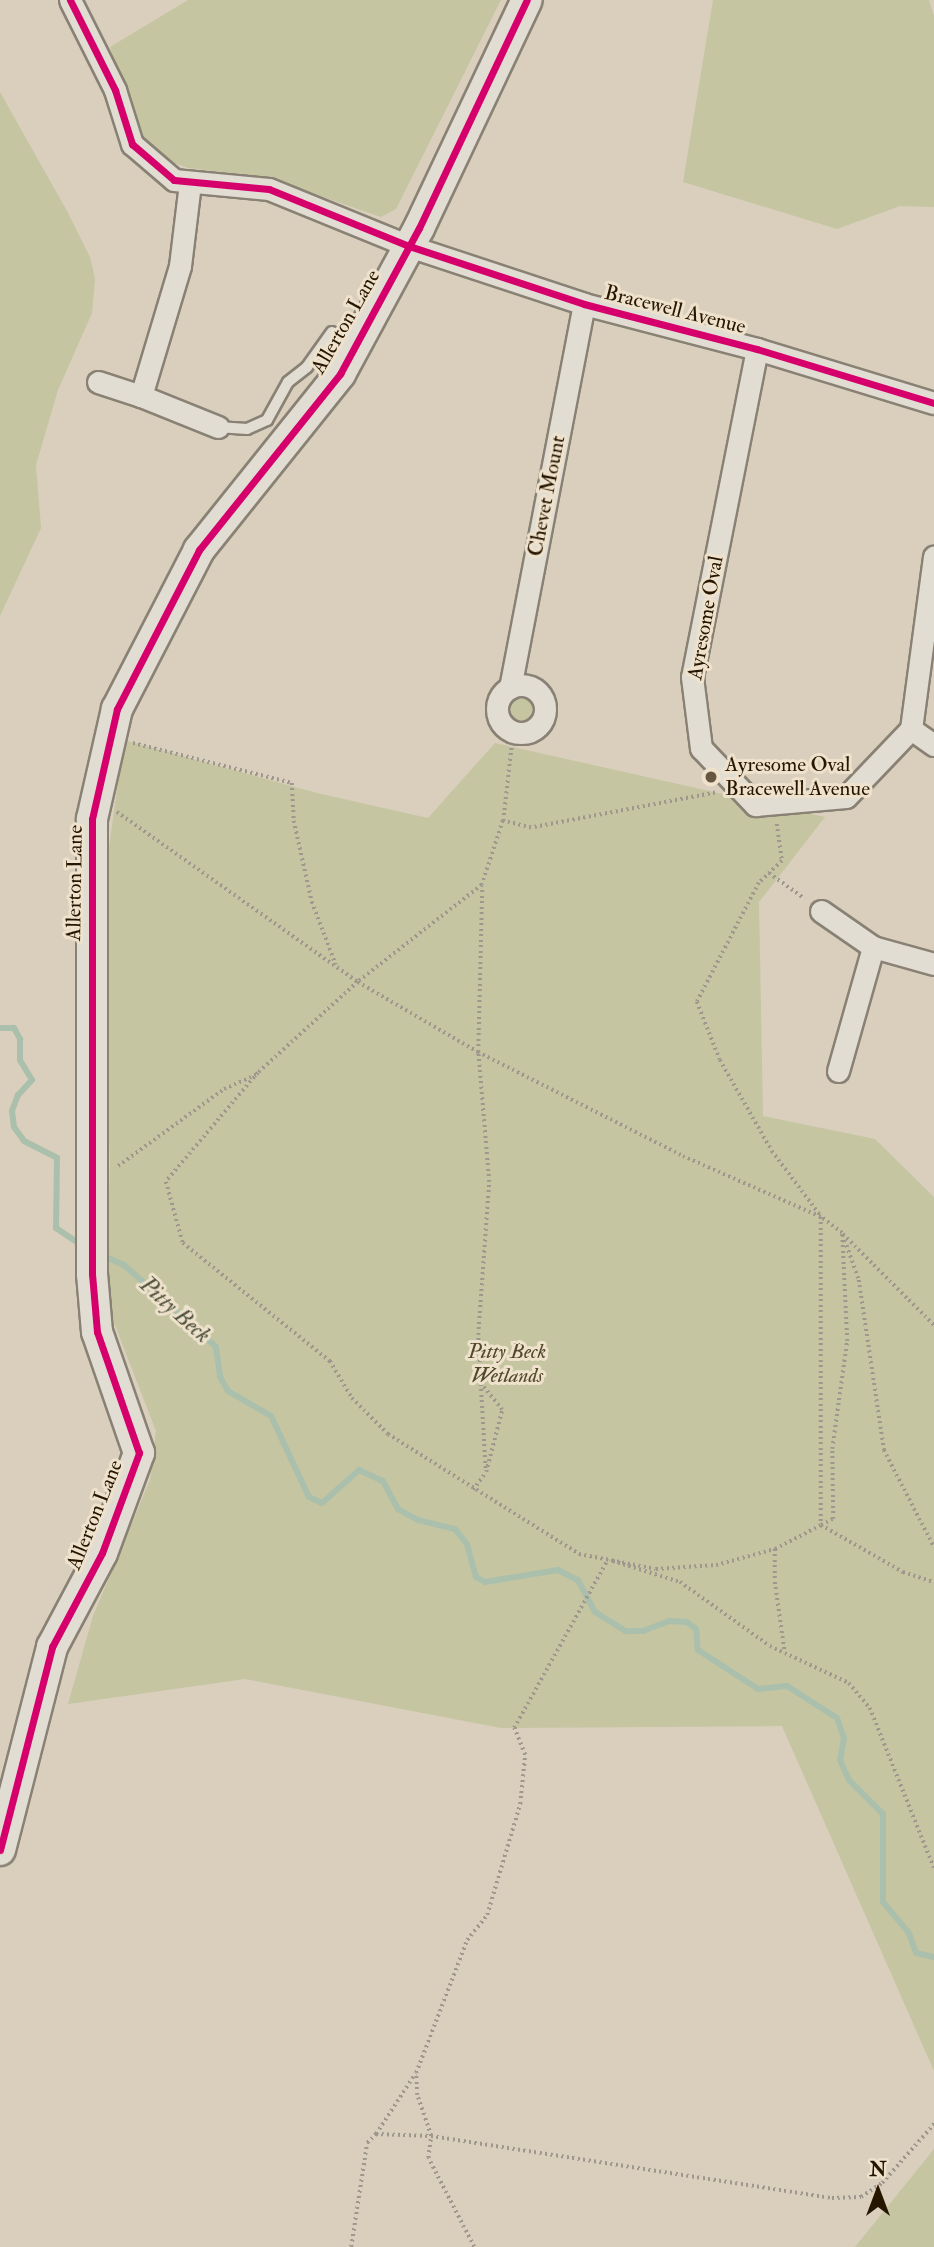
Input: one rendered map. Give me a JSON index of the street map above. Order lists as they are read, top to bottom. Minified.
{"streets":{"street":["Bracewell Avenue","Allerton Lane","Chevet Mount","Ayresome Oval"]},"crossings":[["Bracewell Avenue","Allerton Lane"],["Bracewell Avenue","Chevet Mount"],["Bracewell Avenue","Ayresome Oval"]],"water":["Pitty Beck"],"parks":["Pitty Beck Wetlands"],"places":["Ayresome Oval Bracewell Avenue"],"north":"top"}
